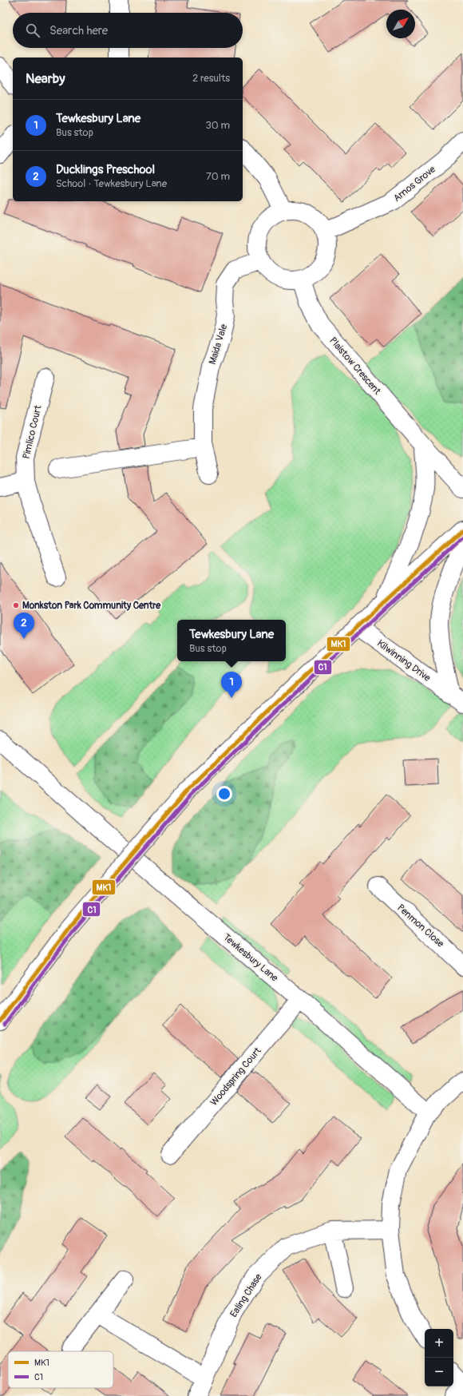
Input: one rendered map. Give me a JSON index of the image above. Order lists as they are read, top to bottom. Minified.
{"streets":{"street":["Arnos Grove","Maida Vale","Plaistow Crescent","Pimlico Court","Kilwinning Drive","Penmon Close","Tewkesbury Lane","Woodspring Court","Ealing Chase"]},"crossings":[["Arnos Grove","Maida Vale"],["Arnos Grove","Plaistow Crescent"],["Maida Vale","Plaistow Crescent"],["Tewkesbury Lane","Woodspring Court"]],"places":["Monkston Park Community Centre"],"lines":["transit line MK1","transit line C1"],"legend":["MK1","C1"],"north":"top right","page":{"search":"Search here","heading":["Nearby","2 results"],"list":[{"mark":"1","name":"Tewkesbury Lane","note":"Bus stop","value":"30 m"},{"mark":"2","name":"Ducklings Preschool","note":"School · Tewkesbury Lane","value":"70 m"}],"pins":["2","1"],"popup":["Tewkesbury Lane","Bus stop"],"map_buttons":["+","−"]}}
